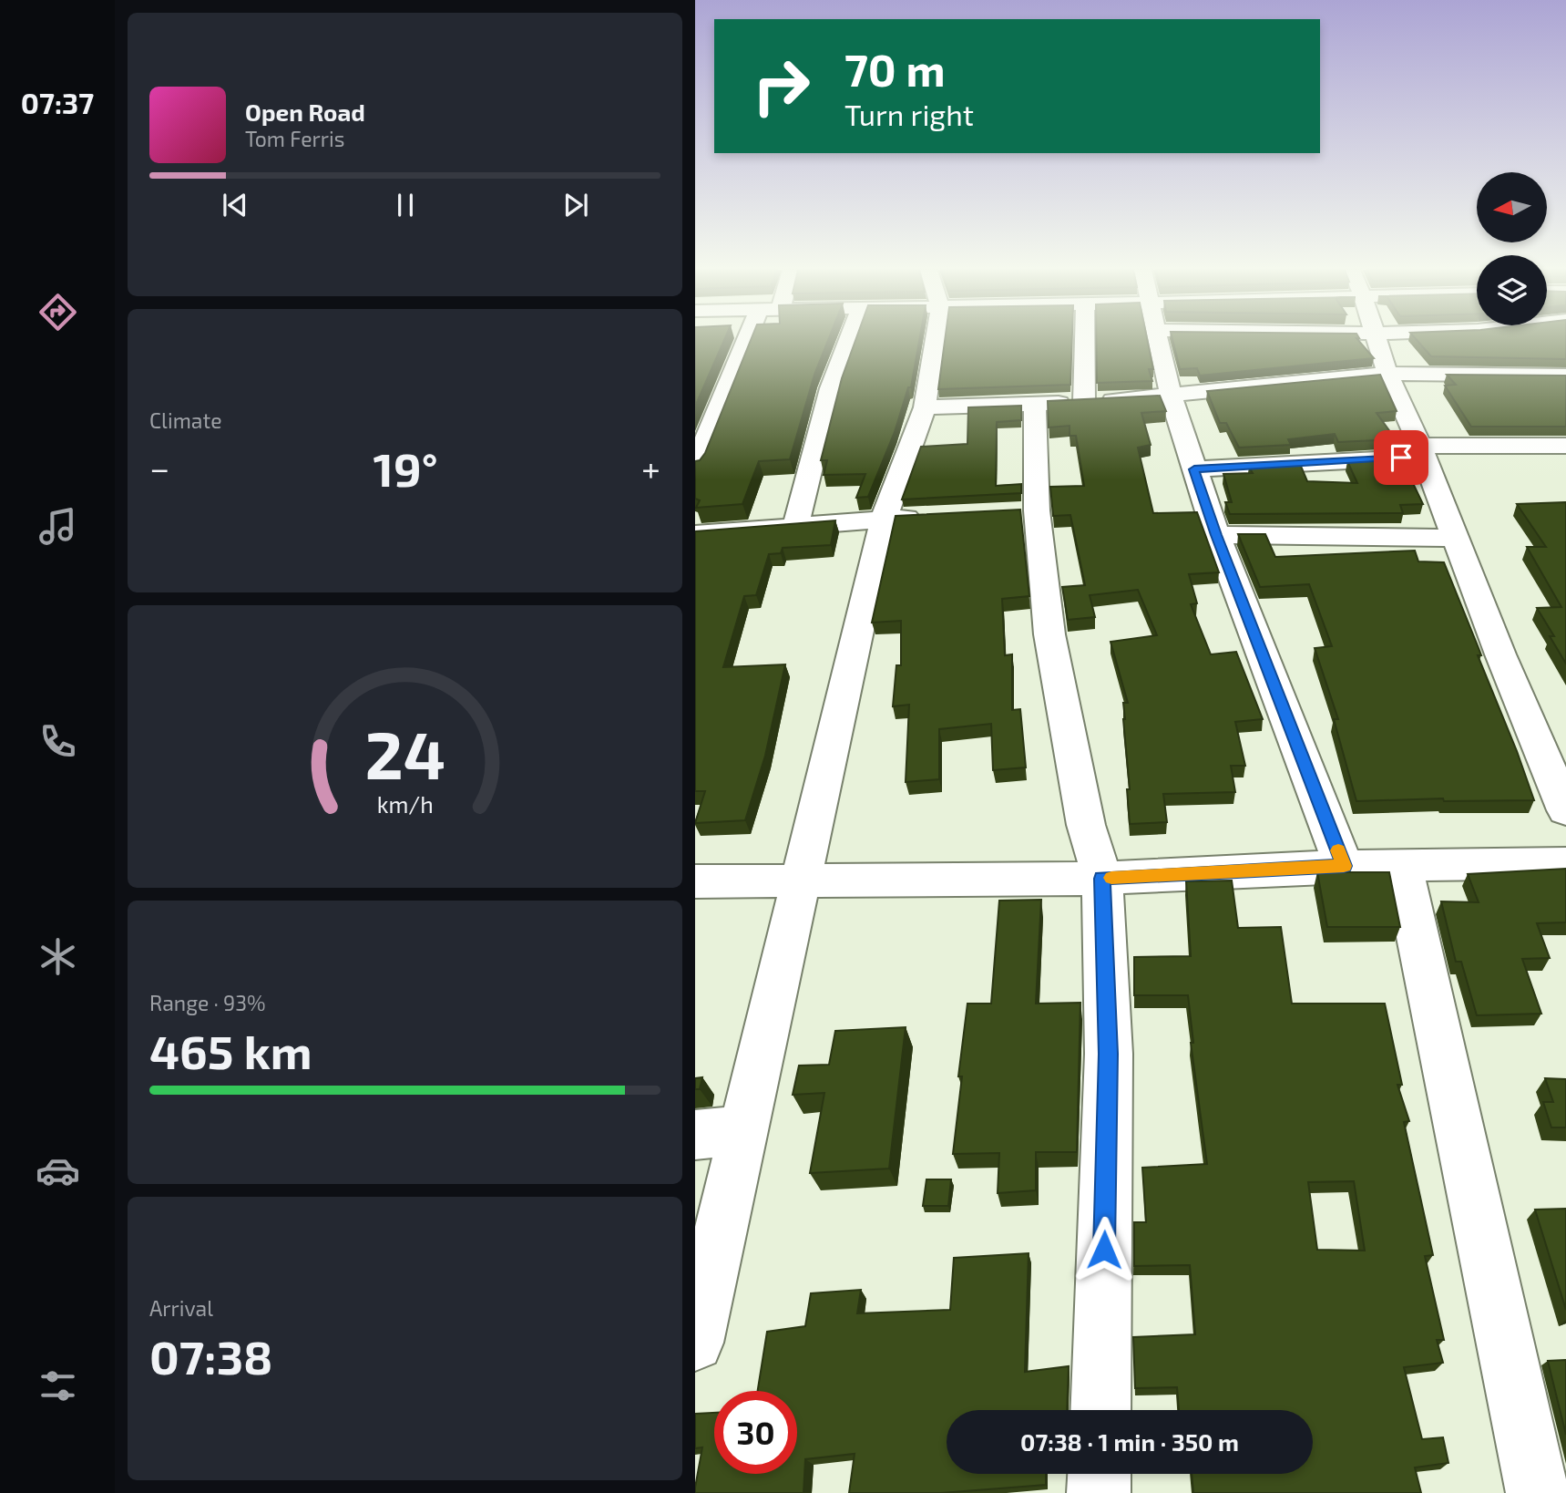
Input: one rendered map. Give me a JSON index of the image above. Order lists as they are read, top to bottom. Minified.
{"north":"left","page":{"tabs":"07:37","turn":["70 m","Turn right"],"song":["Open Road","Tom Ferris"],"tile":["Climate",["Range · 93%","465 km"],["Arrival","07:38"]],"heat":["−","19°","+"],"limit":"30","trip":"07:38 · 1 min · 350 m","gauge":["24","km/h"]}}
